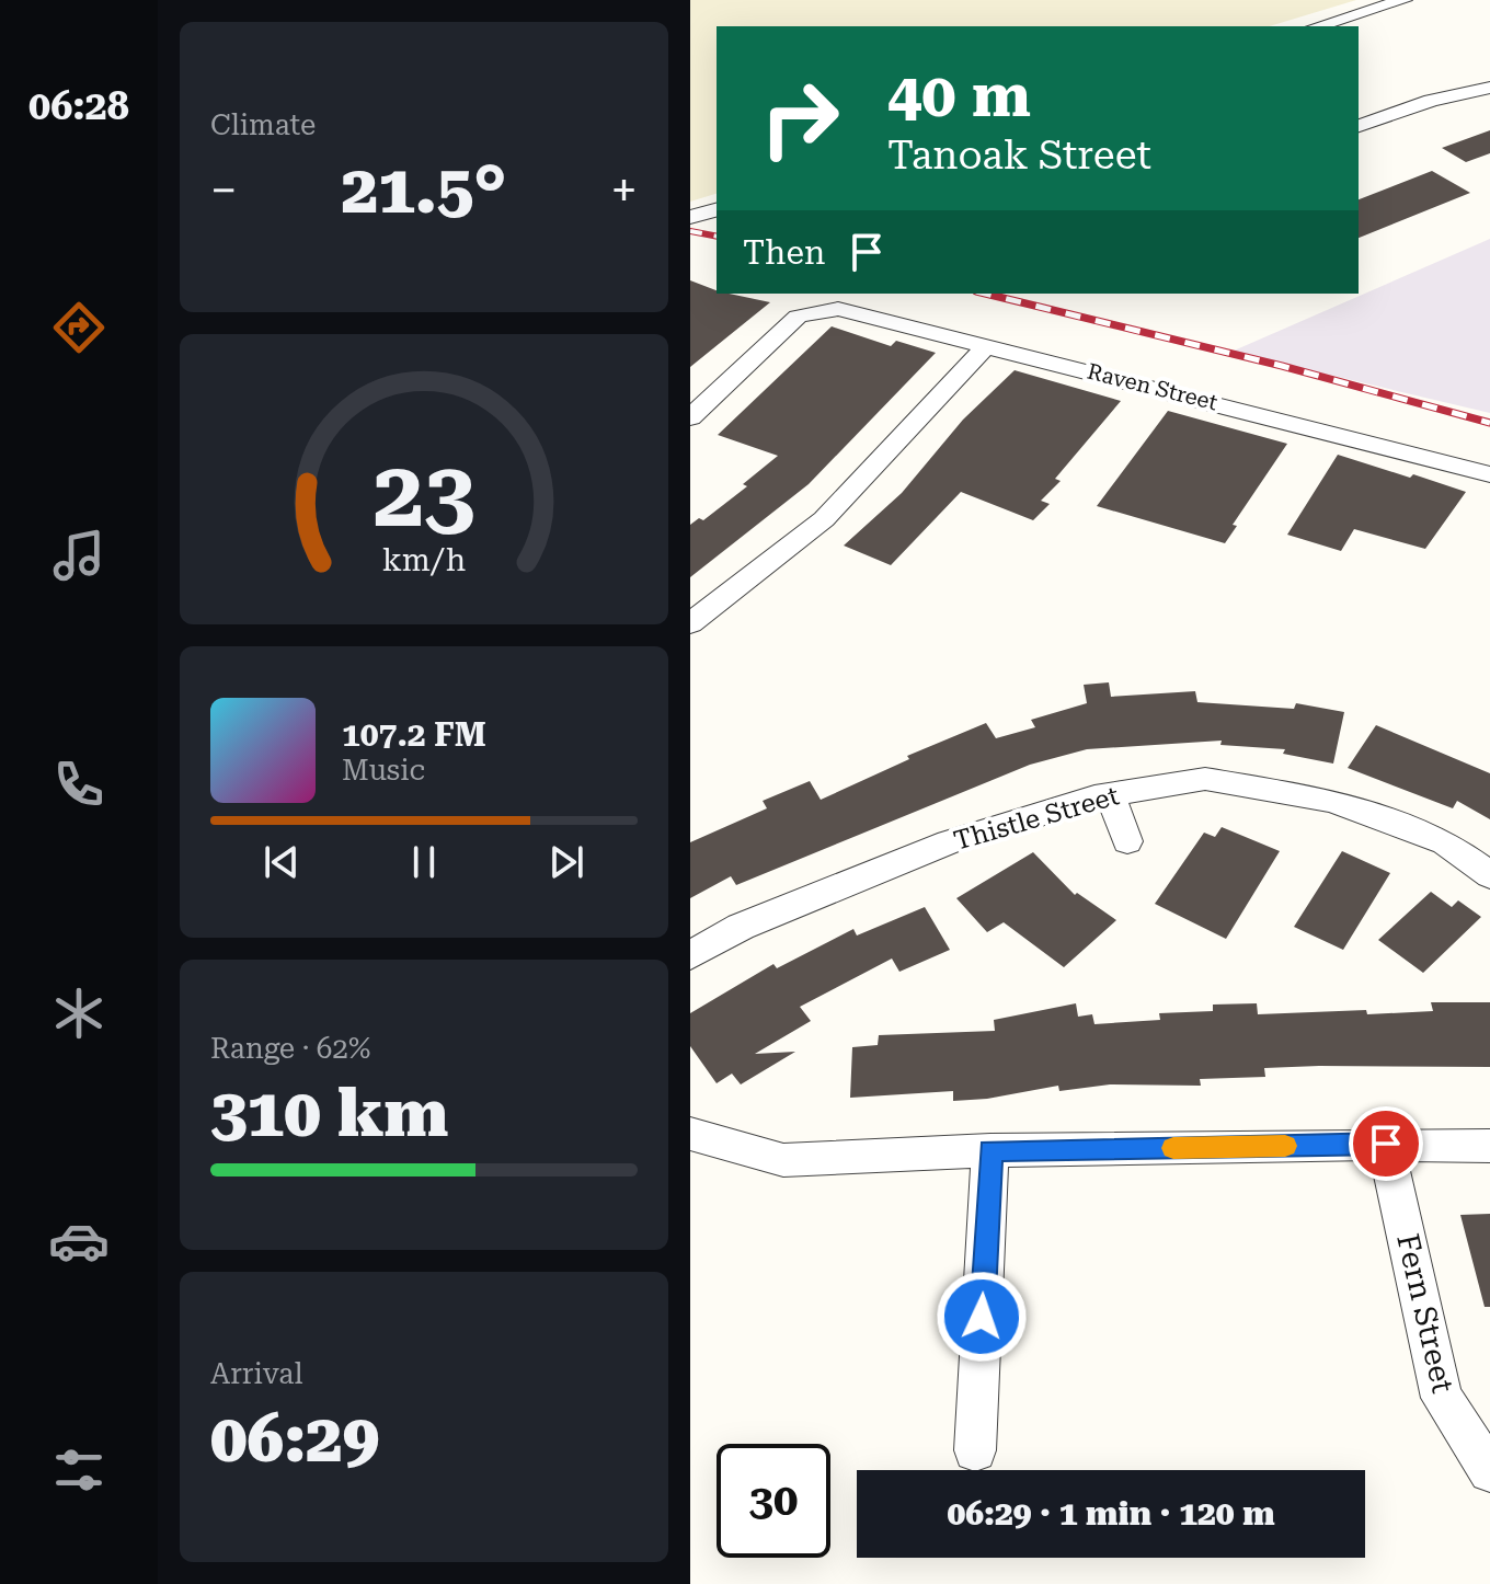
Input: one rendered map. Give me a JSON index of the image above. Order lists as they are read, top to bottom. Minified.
{"streets":{"street":["Raven Street","Thistle Street","Fern Street"]},"page":{"tabs":"06:28","tile":["Climate",["Range · 62%","310 km"],["Arrival","06:29"]],"turn":["40 m","Tanoak Street"],"heat":["−","21.5°","+"],"then":"Then","song":["107.2 FM","Music"],"limit":"30","trip":"06:29 · 1 min · 120 m","gauge":["23","km/h"]}}
